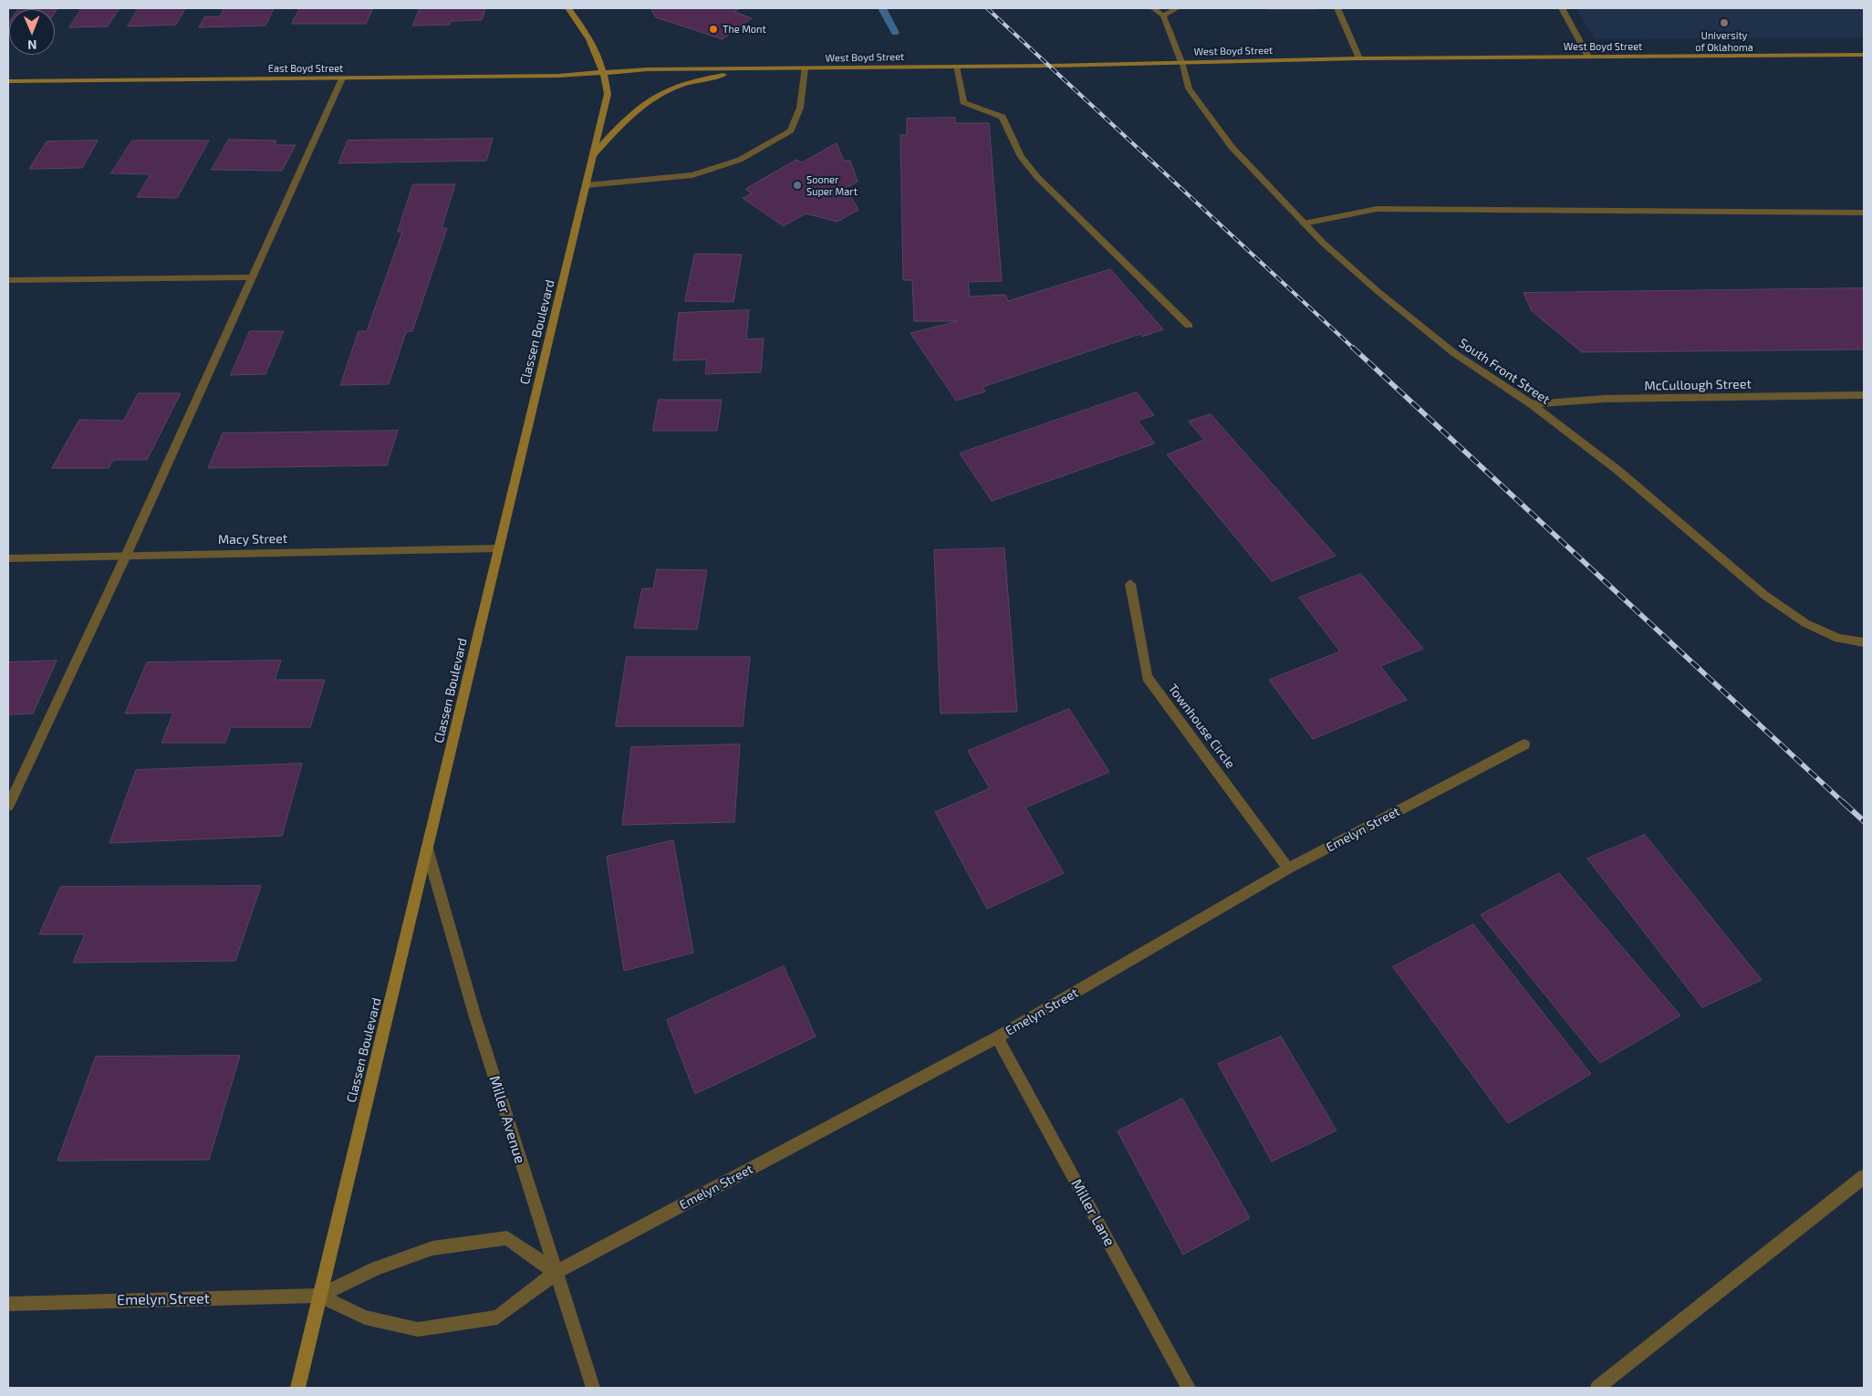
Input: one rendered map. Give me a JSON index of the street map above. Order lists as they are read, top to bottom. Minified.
{"streets":{"street":["West Boyd Street","East Boyd Street","Classen Boulevard","South Front Street","McCullough Street","Macy Street","Townhouse Circle","Emelyn Street","Miller Avenue","Miller Lane"]},"crossings":[["West Boyd Street","East Boyd Street"],["West Boyd Street","Classen Boulevard"],["West Boyd Street","South Front Street"],["East Boyd Street","Classen Boulevard"],["Classen Boulevard","Macy Street"],["Classen Boulevard","Emelyn Street"],["Classen Boulevard","Miller Avenue"],["South Front Street","McCullough Street"],["Townhouse Circle","Emelyn Street"],["Emelyn Street","Miller Avenue"],["Emelyn Street","Miller Lane"]],"places":["University of Oklahoma","The Mont","Sooner Super Mart"],"north":"bottom"}
